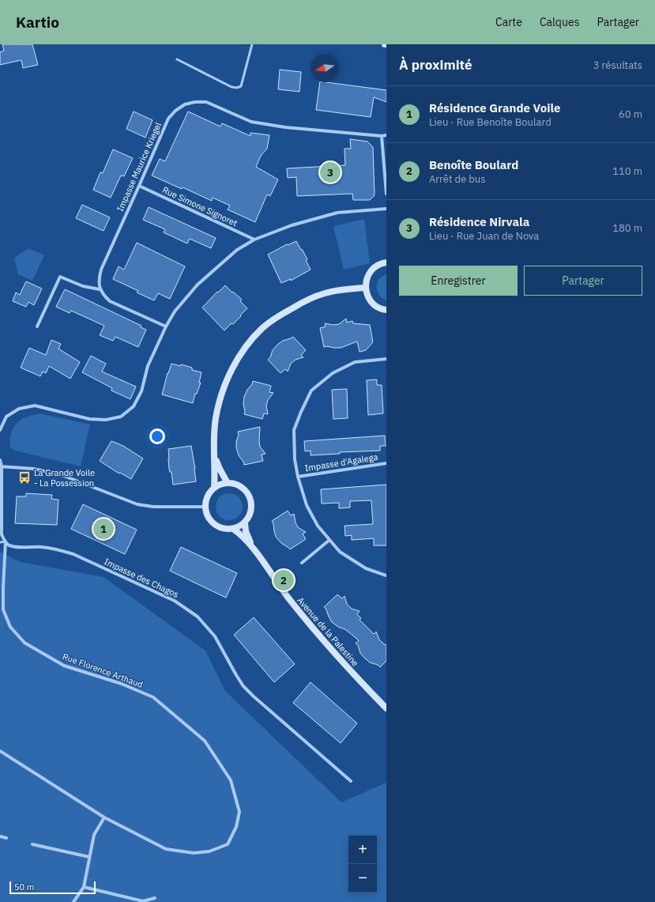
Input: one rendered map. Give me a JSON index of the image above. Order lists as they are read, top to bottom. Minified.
{"streets":{"main road":["Avenue de la Palestine"],"street":["Impasse Maurice Kriegel","Rue Simone Signoret","Impasse d'Agalega","Impasse des Chagos","Rue Florence Arthaud"]},"crossings":[["Impasse Maurice Kriegel","Rue Simone Signoret"],["Impasse des Chagos","Rue Florence Arthaud"]],"places":{"bus stop":["La Grande Voile - La Possession"]},"scale_bar":"50 m","north":"left","page":{"header":"Kartio","nav":["Carte","Calques","Partager"],"heading":["À proximité","3 résultats"],"list":[{"mark":"1","name":"Résidence Grande Voile","note":"Lieu · Rue Benoîte Boulard","value":"60 m"},{"mark":"2","name":"Benoîte Boulard","note":"Arrêt de bus","value":"110 m"},{"mark":"3","name":"Résidence Nirvala","note":"Lieu · Rue Juan de Nova","value":"180 m"}],"pins":["3","1","2"],"buttons":["Enregistrer","Partager"],"map_buttons":["+","−"],"scale":"50 m"}}
